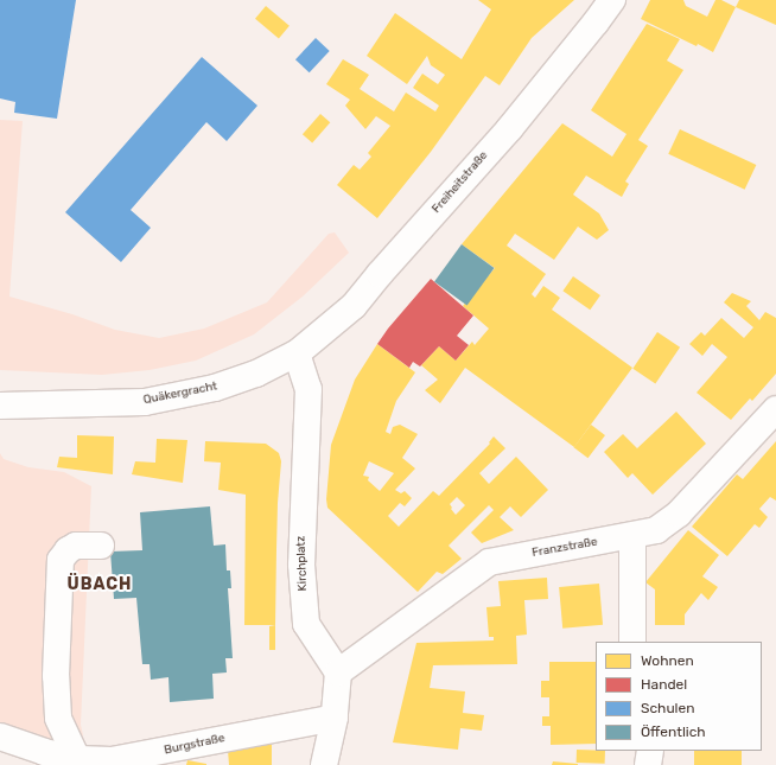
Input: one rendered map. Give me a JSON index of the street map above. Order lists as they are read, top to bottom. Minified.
{"streets":{"street":["Freiheitstraße","Quäkergracht","Franzstraße","Kirchplatz","Burgstraße"]},"crossings":[["Freiheitstraße","Quäkergracht"],["Freiheitstraße","Kirchplatz"],["Quäkergracht","Kirchplatz"],["Franzstraße","Kirchplatz"]],"districts":["ÜBACH"],"legend":["Wohnen","Handel","Schulen","Öffentlich"]}
